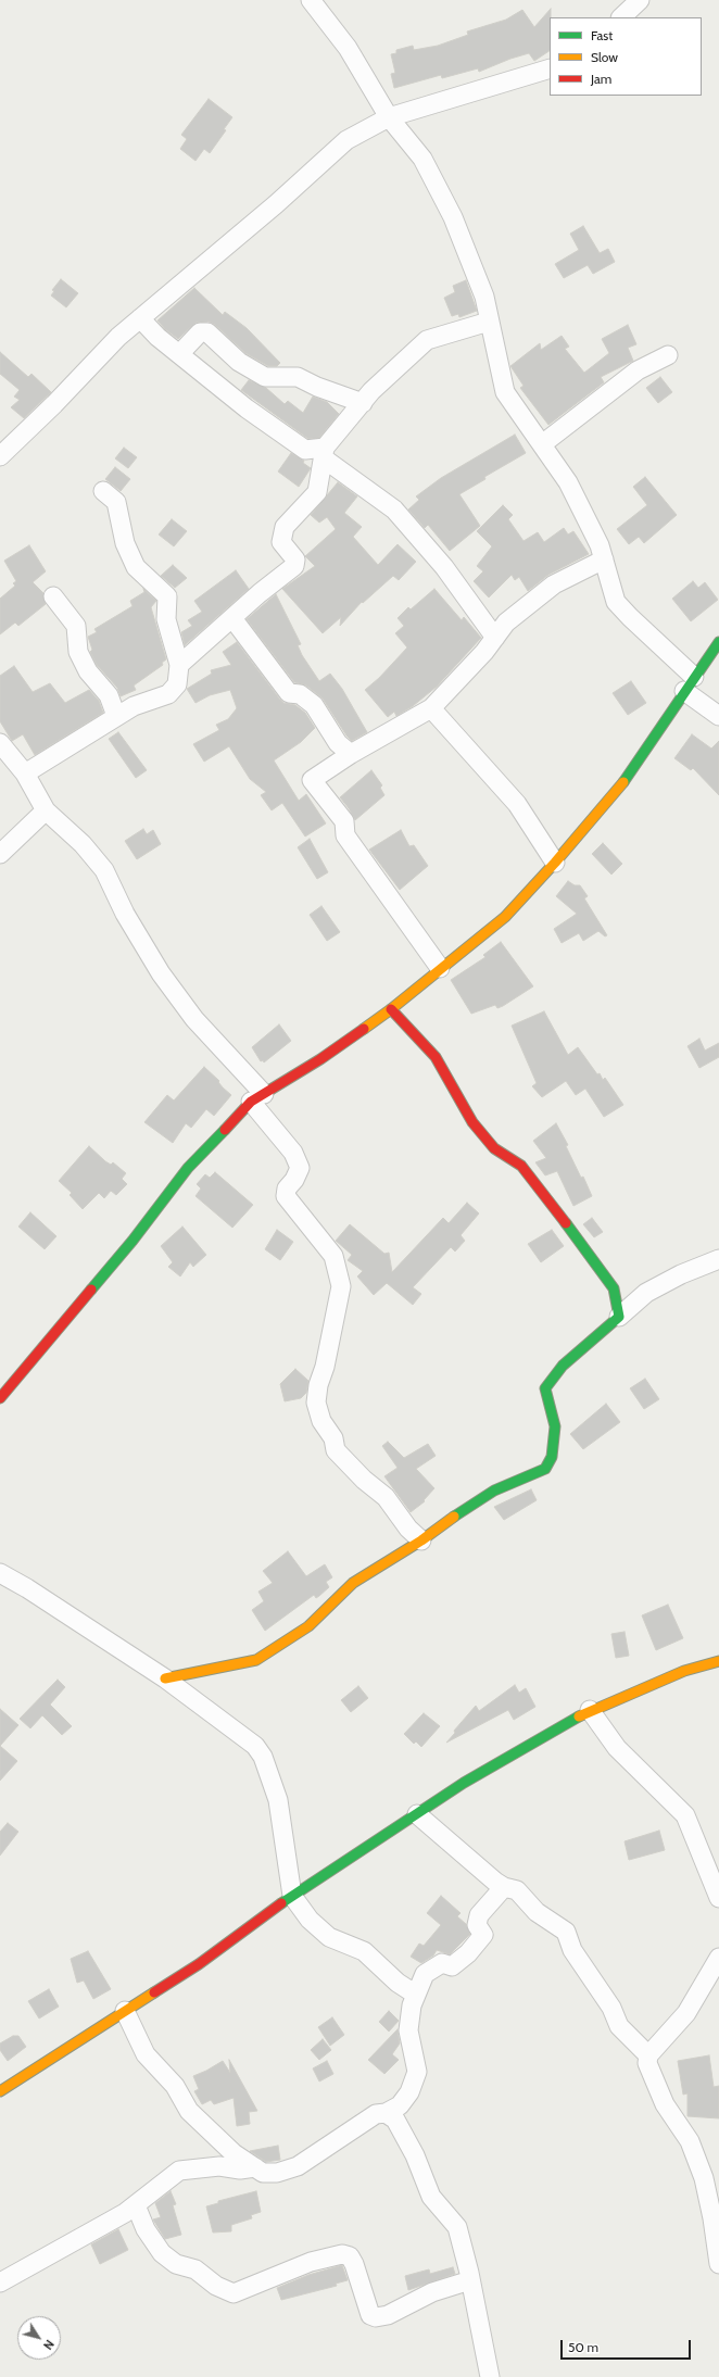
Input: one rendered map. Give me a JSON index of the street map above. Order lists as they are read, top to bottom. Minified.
{"legend":["Fast","Slow","Jam"],"scale_bar":"50 m","north":"bottom right"}
